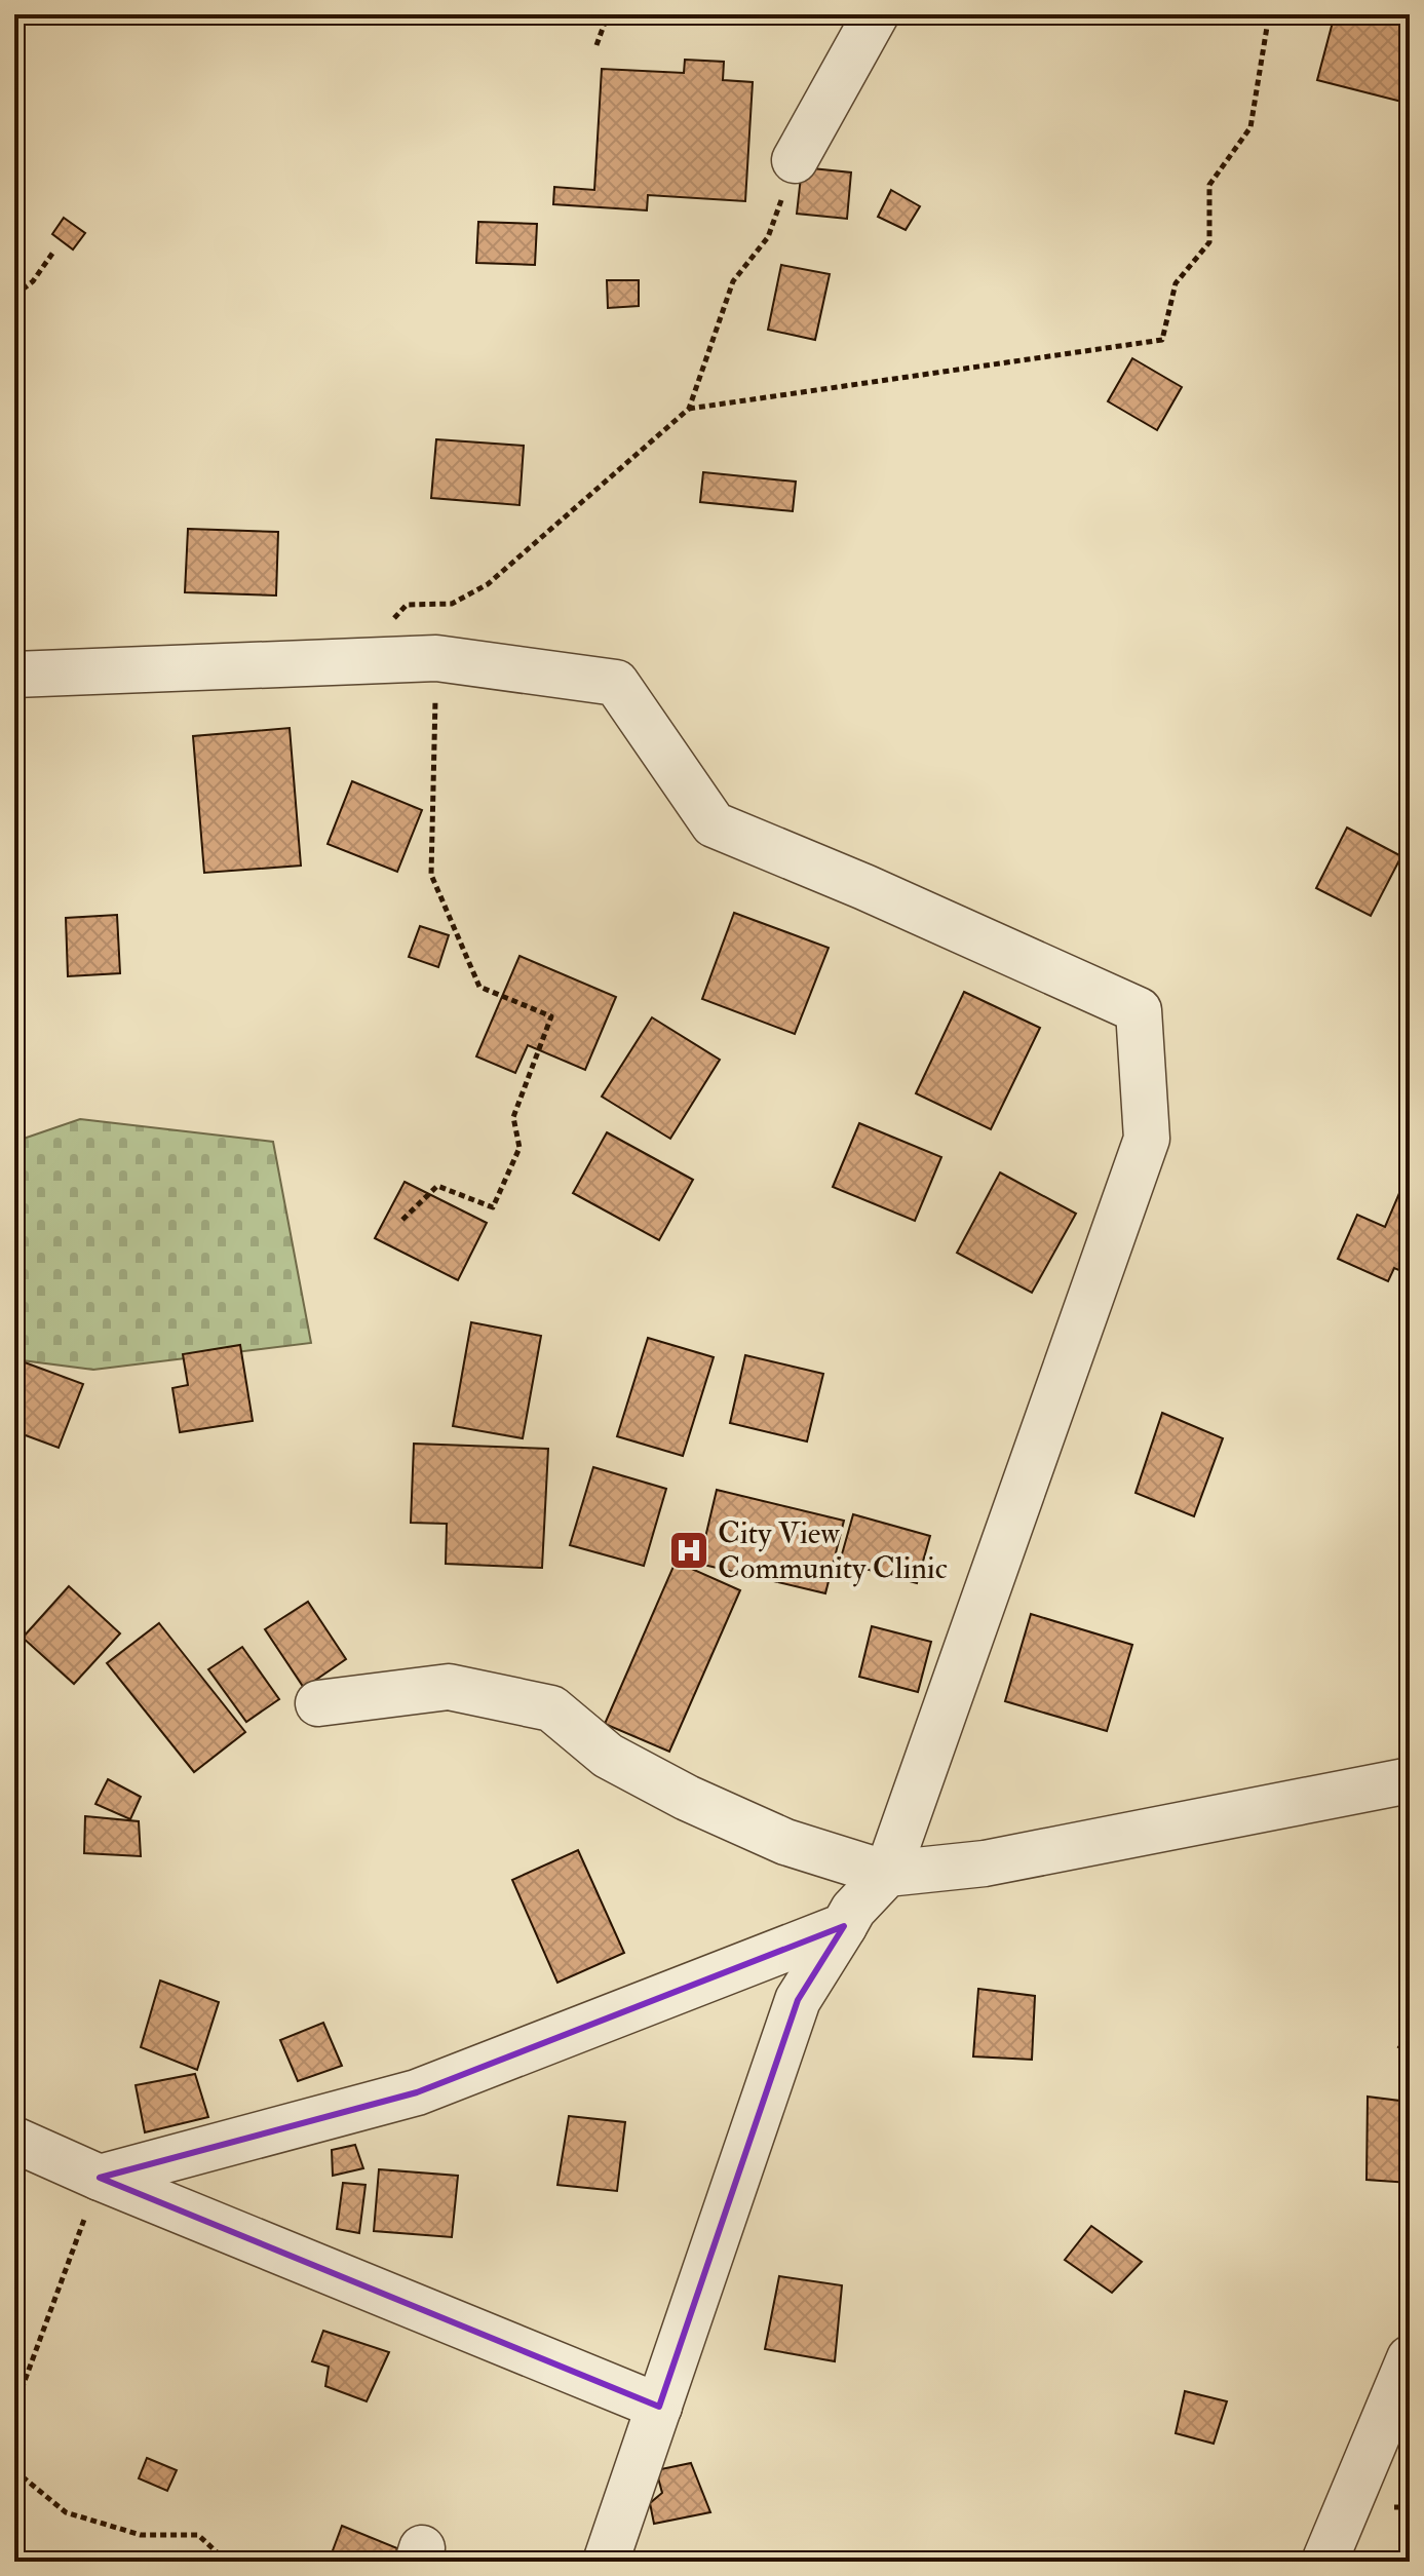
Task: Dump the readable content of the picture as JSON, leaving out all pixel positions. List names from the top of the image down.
{
  "places": {
    "hospital": ["City View Community Clinic"]
  }
}
